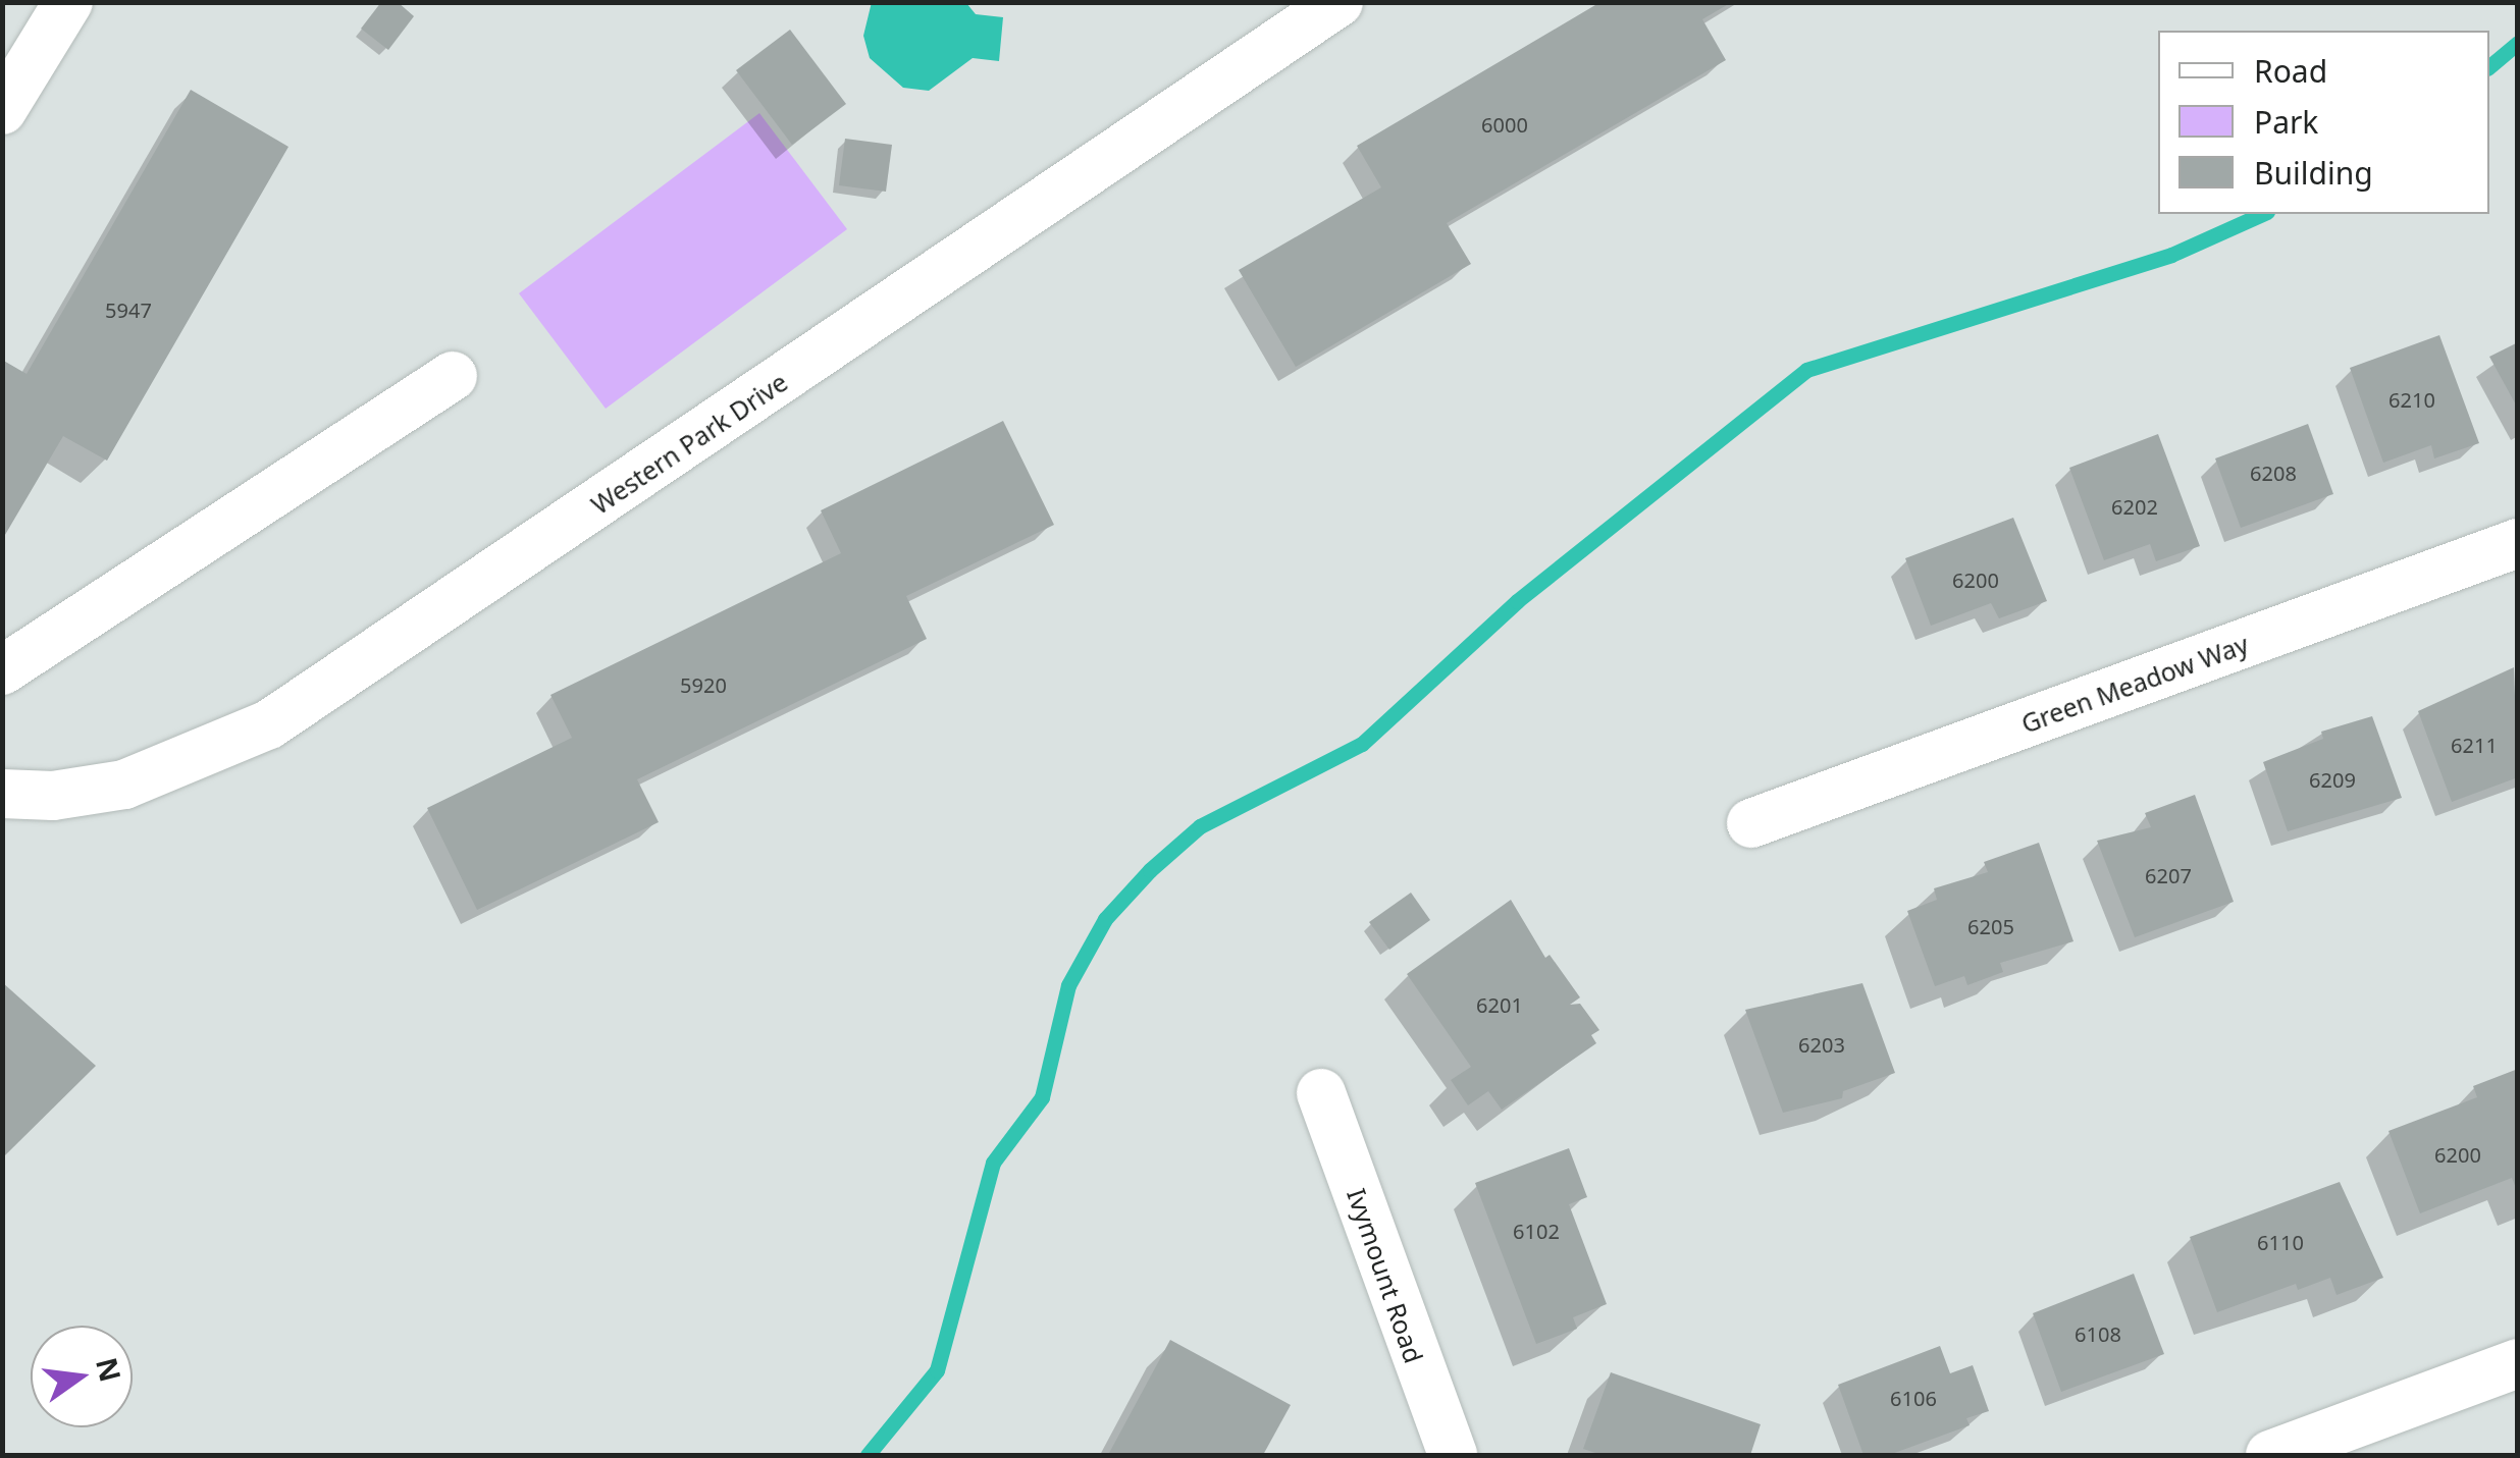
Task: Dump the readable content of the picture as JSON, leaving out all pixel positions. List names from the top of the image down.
{
  "streets": {
    "street": ["Western Park Drive", "Green Meadow Way", "Ivymount Road"]
  },
  "house_numbers": [
    "6000",
    "5947",
    "6210",
    "6208",
    "6202",
    "6200",
    "5920",
    "6211",
    "6209",
    "6207",
    "6205",
    "6201",
    "6203",
    "6200",
    "6102",
    "6110",
    "6108",
    "6106"
  ],
  "legend": ["Road", "Park", "Building"],
  "north": "right"
}
